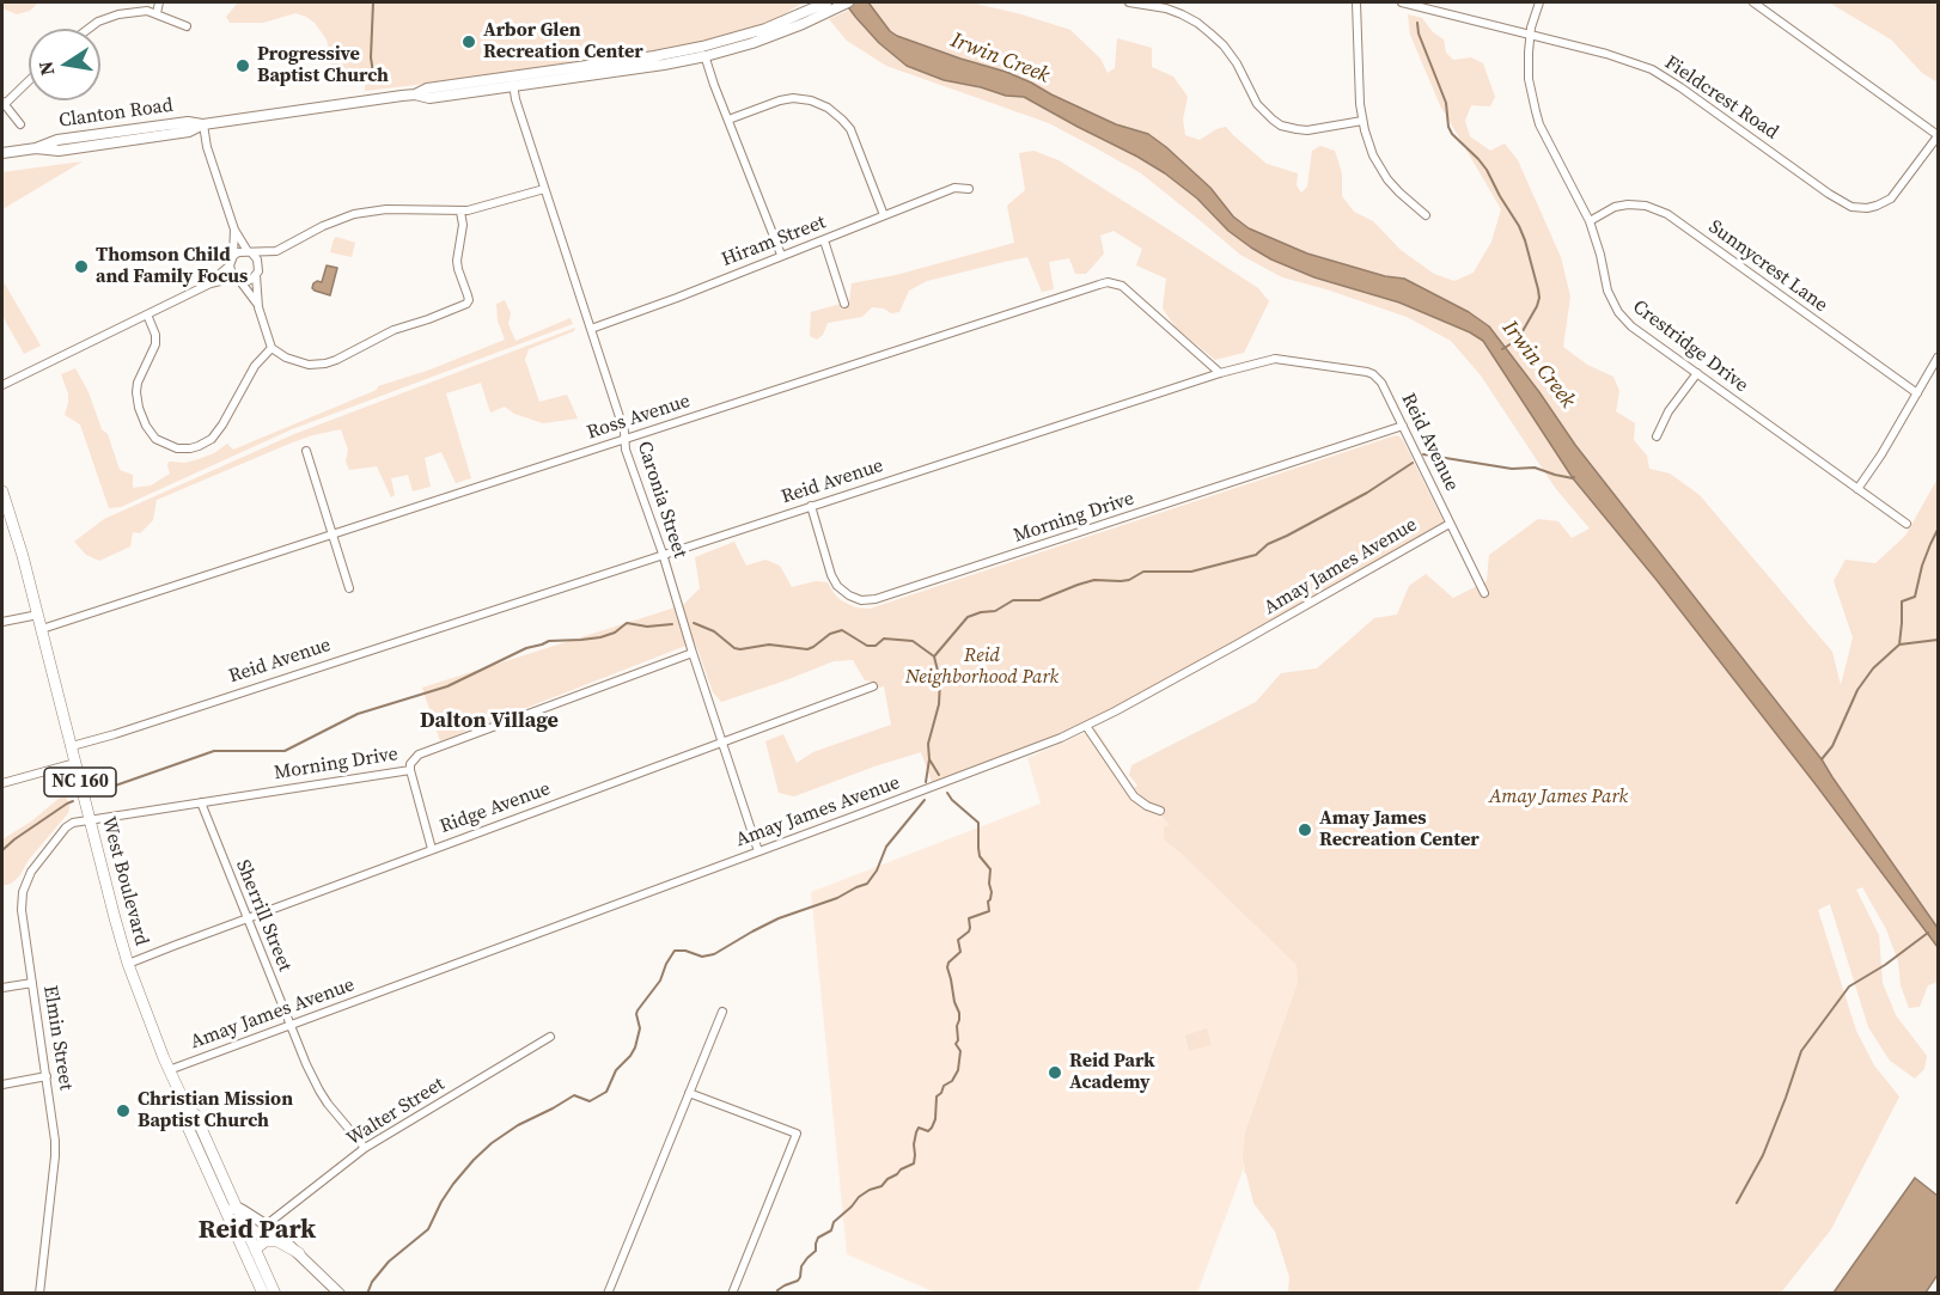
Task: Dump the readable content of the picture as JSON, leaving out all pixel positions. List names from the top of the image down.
{
  "streets": {
    "main road": ["Clanton Road", "NC 160", "West Boulevard"],
    "street": [
      "Fieldcrest Road",
      "Hiram Street",
      "Sunnycrest Lane",
      "Crestridge Drive",
      "Ross Avenue",
      "Reid Avenue",
      "Caronia Street",
      "Morning Drive",
      "Amay James Avenue",
      "Ridge Avenue",
      "Sherrill Street",
      "Elmin Street",
      "Walter Street"
    ]
  },
  "crossings": [
    ["Fieldcrest Road", "Crestridge Drive"],
    ["Clanton Road", "Caronia Street"],
    ["Hiram Street", "Caronia Street"],
    ["Sunnycrest Lane", "Crestridge Drive"],
    ["Ross Avenue", "Reid Avenue"],
    ["Ross Avenue", "Caronia Street"],
    ["Ross Avenue", "West Boulevard"],
    ["Reid Avenue", "Caronia Street"],
    ["Reid Avenue", "Morning Drive"],
    ["Reid Avenue", "Amay James Avenue"],
    ["Reid Avenue", "West Boulevard"],
    ["Caronia Street", "Morning Drive"],
    ["Caronia Street", "Amay James Avenue"],
    ["Caronia Street", "Ridge Avenue"],
    ["Morning Drive", "West Boulevard"],
    ["Morning Drive", "Sherrill Street"],
    ["Morning Drive", "Elmin Street"],
    ["Amay James Avenue", "West Boulevard"],
    ["Amay James Avenue", "Sherrill Street"],
    ["Ridge Avenue", "West Boulevard"],
    ["Ridge Avenue", "Sherrill Street"],
    ["West Boulevard", "Elmin Street"],
    ["Sherrill Street", "Walter Street"]
  ],
  "districts": ["Dalton Village", "Reid Park"],
  "water": ["Irwin Creek"],
  "parks": ["Reid Neighborhood Park", "Amay James Park"],
  "places": [
    "Arbor Glen Recreation Center",
    "Progressive Baptist Church",
    "Thomson Child and Family Focus",
    "Amay James Recreation Center",
    "Reid Park Academy",
    "Christian Mission Baptist Church"
  ],
  "north": "left"
}
